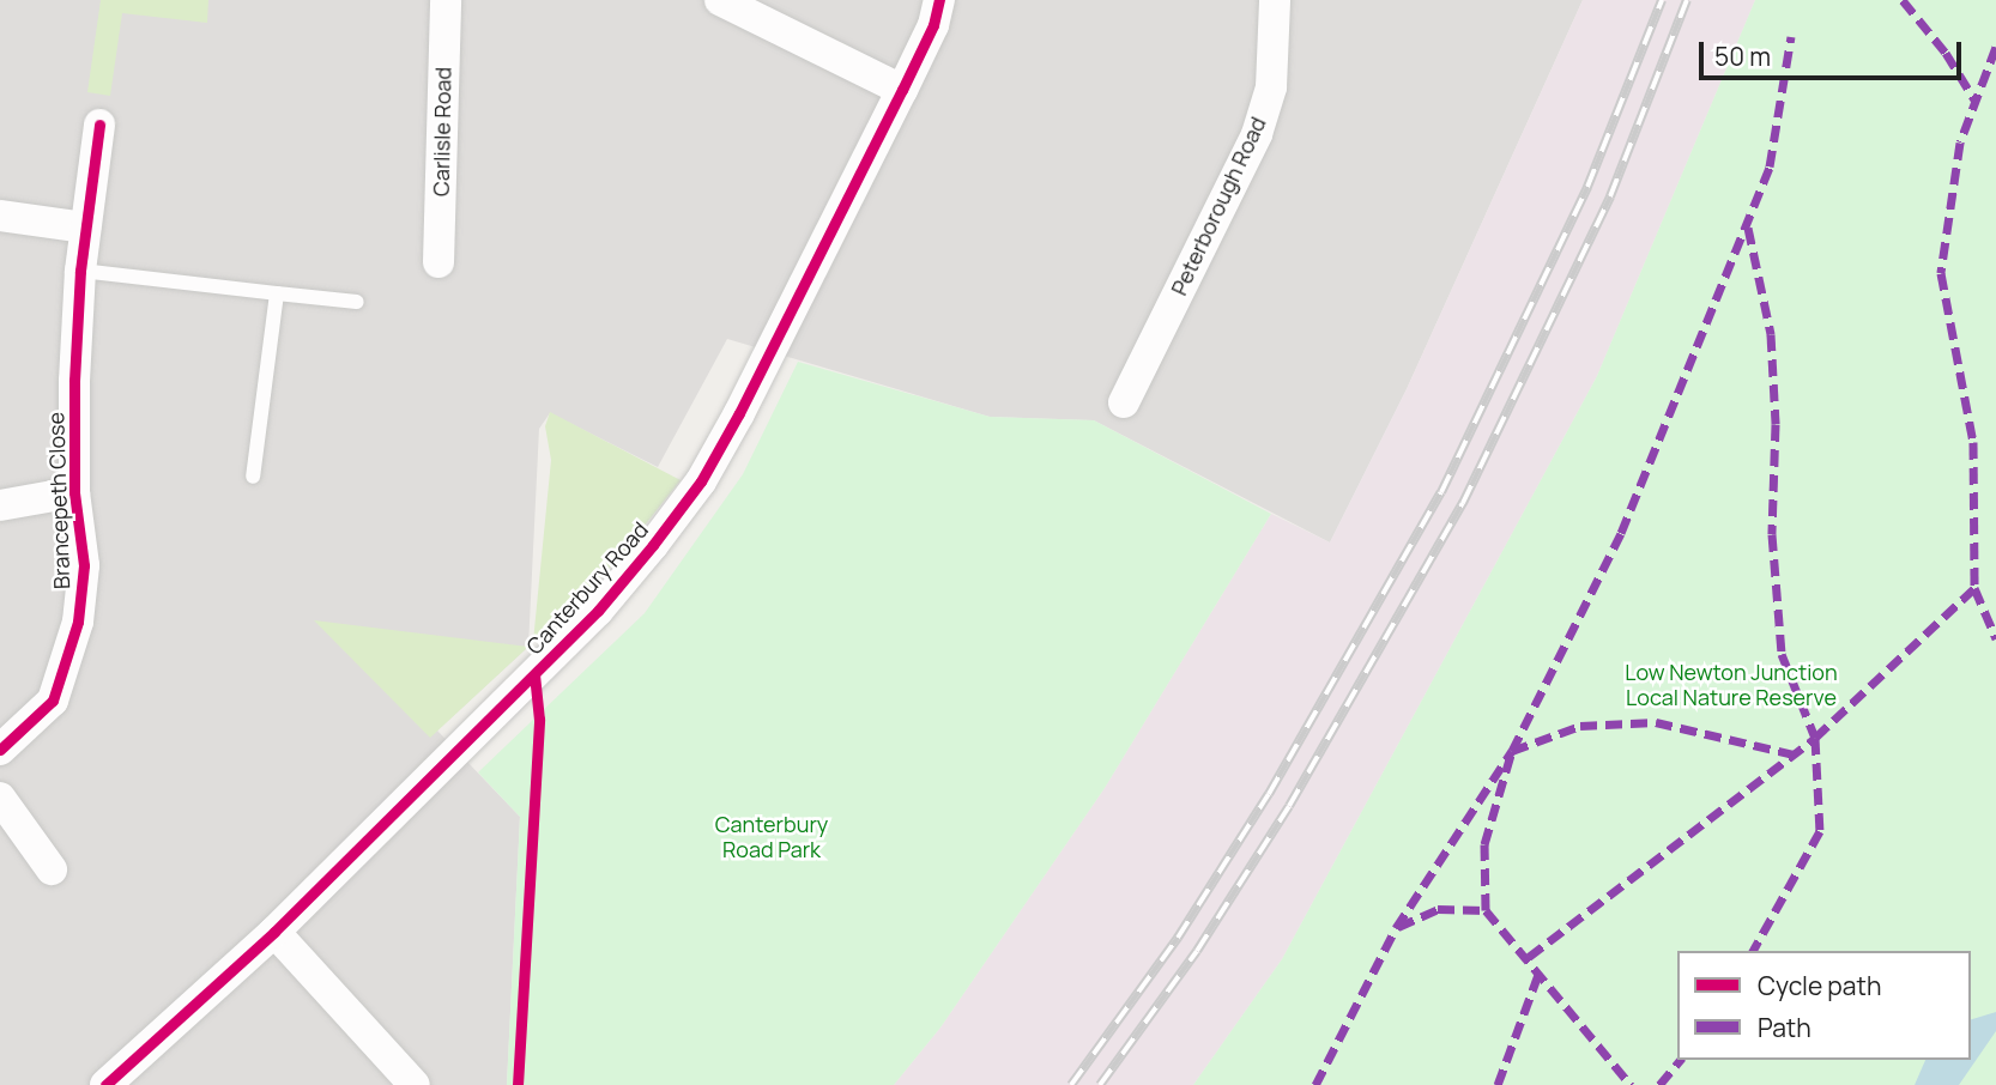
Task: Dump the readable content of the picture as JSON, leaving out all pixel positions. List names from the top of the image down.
{
  "streets": {
    "street": [
      "Carlisle Road",
      "Peterborough Road",
      "Brancepeth Close",
      "Canterbury Road"
    ]
  },
  "parks": ["Low Newton Junction Local Nature Reserve", "Canterbury Road Park"],
  "legend": ["Cycle path", "Path"],
  "scale_bar": "50 m"
}
